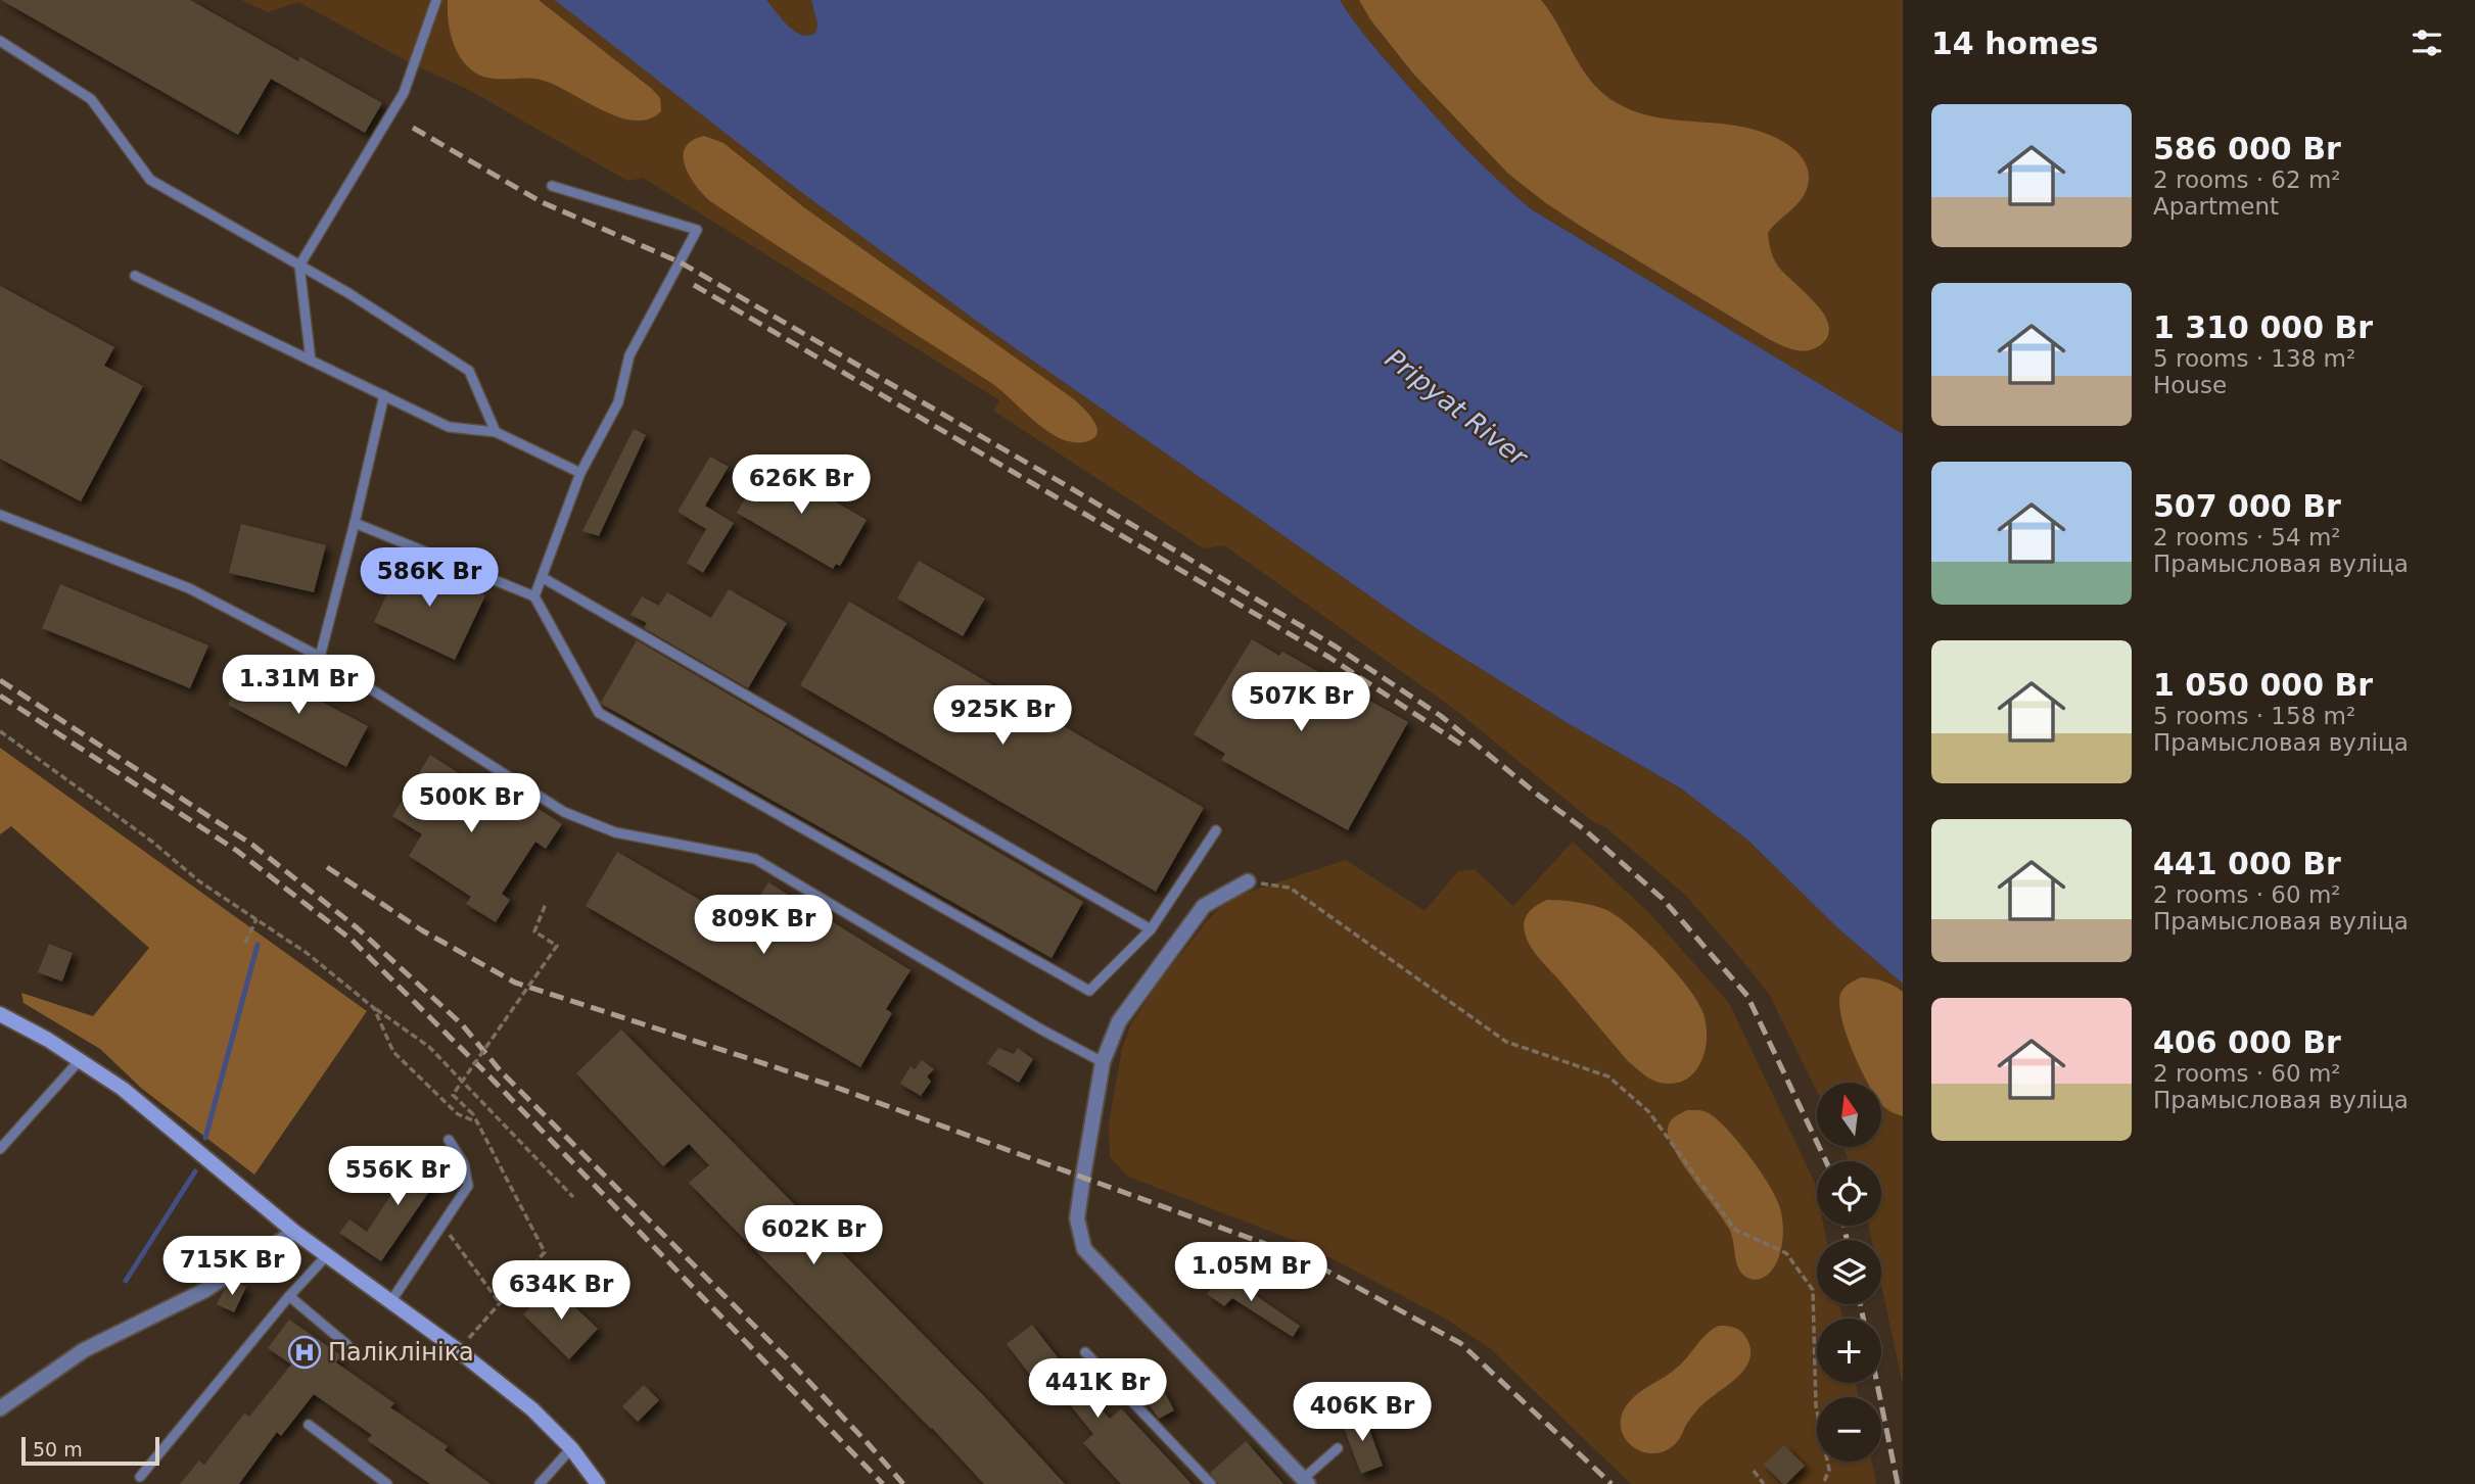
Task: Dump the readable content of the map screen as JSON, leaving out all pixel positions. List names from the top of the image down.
{
  "water": ["Pripyat River"],
  "places": {
    "hospital": ["Паліклініка"]
  },
  "scale_bar": "50 m",
  "north": "top",
  "page": {
    "heading": "14 homes",
    "list": [
      {
        "name": "586 000 Br",
        "note": "2 rooms · 62 m² · Apartment"
      },
      {
        "name": "1 310 000 Br",
        "note": "5 rooms · 138 m² · House"
      },
      {
        "name": "507 000 Br",
        "note": "2 rooms · 54 m² · Прамысловая вуліца"
      },
      {
        "name": "1 050 000 Br",
        "note": "5 rooms · 158 m² · Прамысловая вуліца"
      },
      {
        "name": "441 000 Br",
        "note": "2 rooms · 60 m² · Прамысловая вуліца"
      },
      {
        "name": "406 000 Br",
        "note": "2 rooms · 60 m² · Прамысловая вуліца"
      }
    ],
    "price": [
      "626K Br",
      "586K Br",
      "1.31M Br",
      "507K Br",
      "925K Br",
      "500K Br",
      "809K Br",
      "556K Br",
      "602K Br",
      "715K Br",
      "1.05M Br",
      "634K Br",
      "441K Br",
      "406K Br"
    ],
    "map_buttons": ["+", "−"],
    "scale": "50 m"
  }
}
